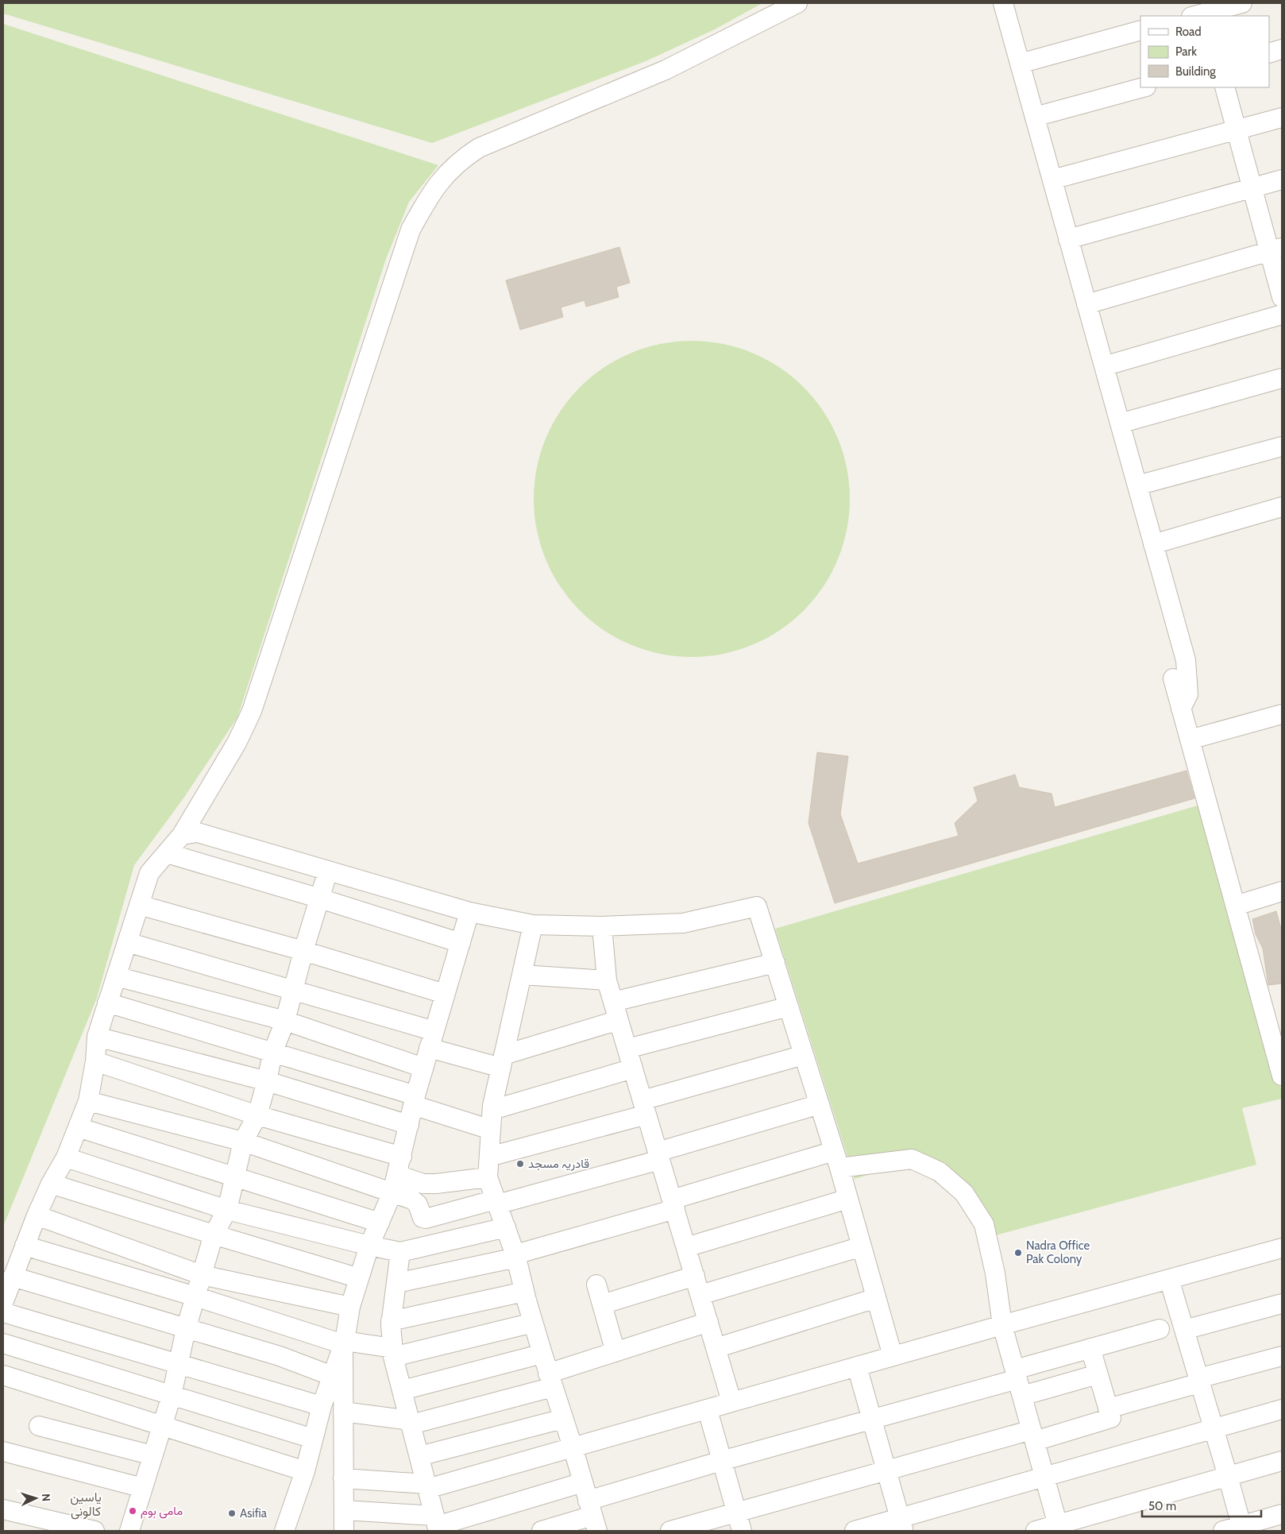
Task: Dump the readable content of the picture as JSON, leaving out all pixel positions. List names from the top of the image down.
{
  "districts": ["یاسین کالونی"],
  "places": [
    "قادریہ مسجد",
    "Nadra Office Pak Colony",
    "مامی ہوم",
    "Asifia"
  ],
  "legend": ["Road", "Park", "Building"],
  "scale_bar": "50 m",
  "north": "right"
}
